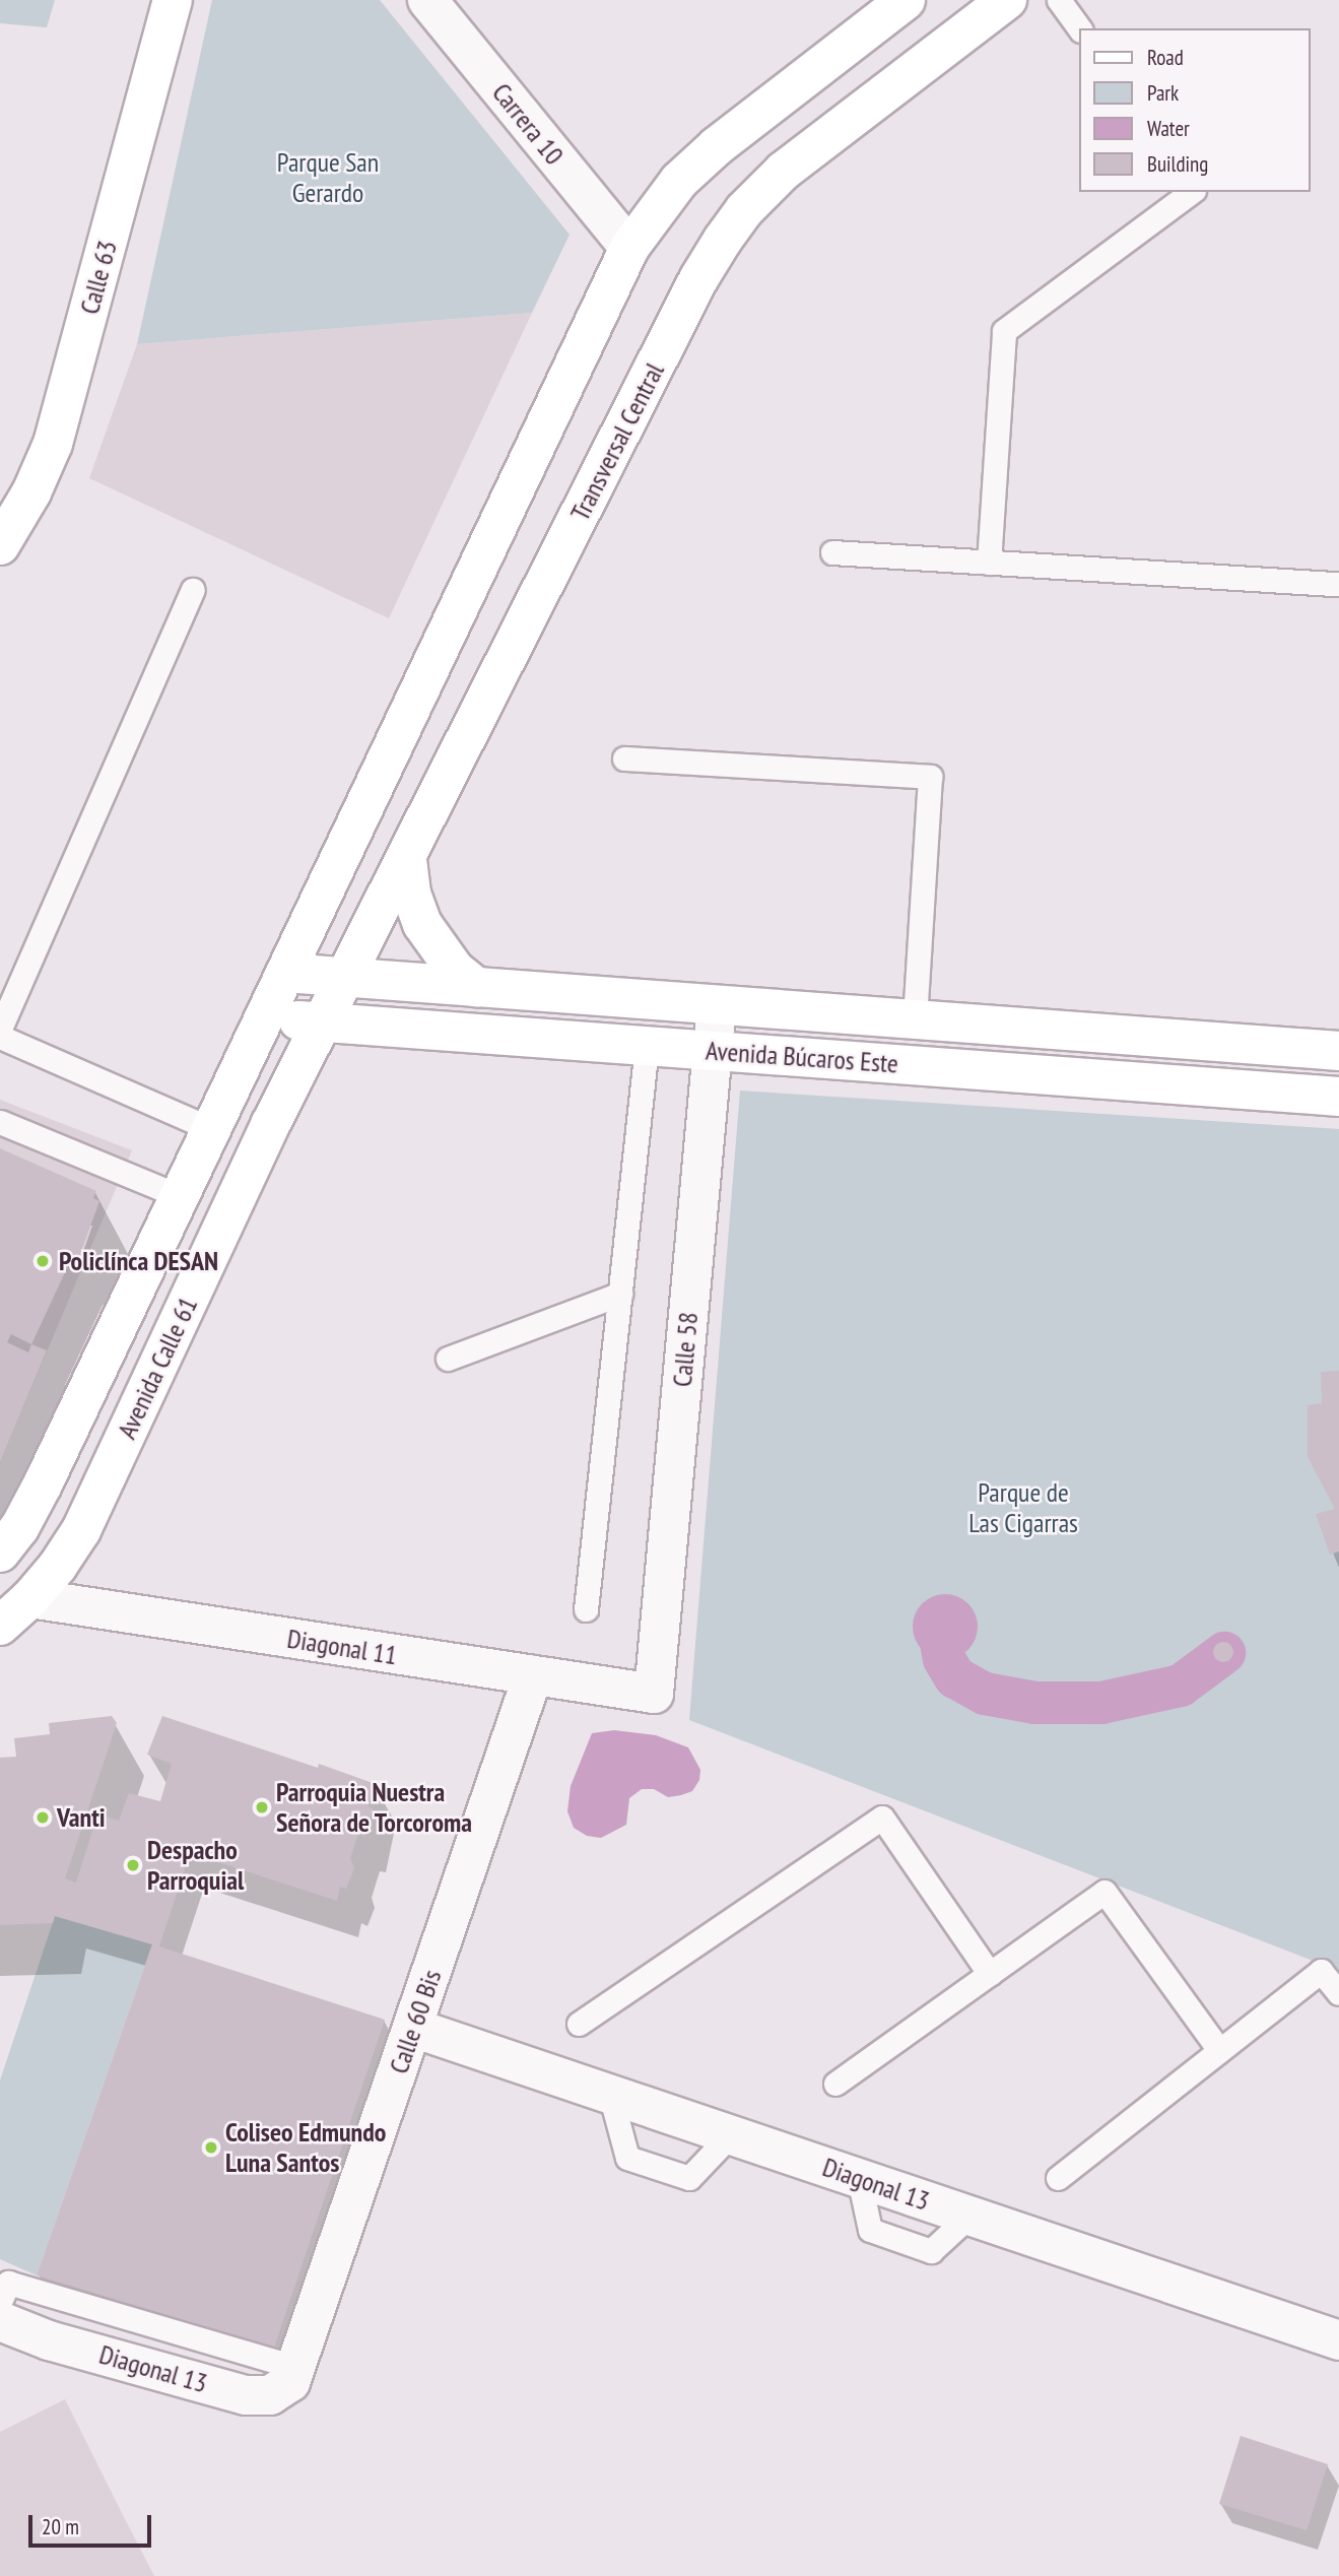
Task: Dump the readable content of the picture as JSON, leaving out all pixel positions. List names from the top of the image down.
{
  "streets": {
    "main road": [
      "Calle 63",
      "Transversal Central",
      "Avenida Búcaros Este",
      "Avenida Calle 61"
    ],
    "street": [
      "Carrera 10",
      "Calle 58",
      "Diagonal 11",
      "Calle 60 Bis",
      "Diagonal 13"
    ]
  },
  "crossings": [
    ["Transversal Central", "Avenida Búcaros Este"],
    ["Transversal Central", "Avenida Calle 61"],
    ["Avenida Búcaros Este", "Calle 58"],
    ["Avenida Búcaros Este", "Avenida Calle 61"],
    ["Calle 58", "Diagonal 11"],
    ["Avenida Calle 61", "Diagonal 11"],
    ["Diagonal 11", "Calle 60 Bis"],
    ["Calle 60 Bis", "Diagonal 13"]
  ],
  "parks": ["Parque San Gerardo", "Parque de Las Cigarras"],
  "places": [
    "Policlínca DESAN",
    "Parroquia Nuestra Señora de Torcoroma",
    "Vanti",
    "Despacho Parroquial",
    "Coliseo Edmundo Luna Santos"
  ],
  "legend": [
    "Road",
    "Park",
    "Water",
    "Building"
  ],
  "scale_bar": "20 m"
}
